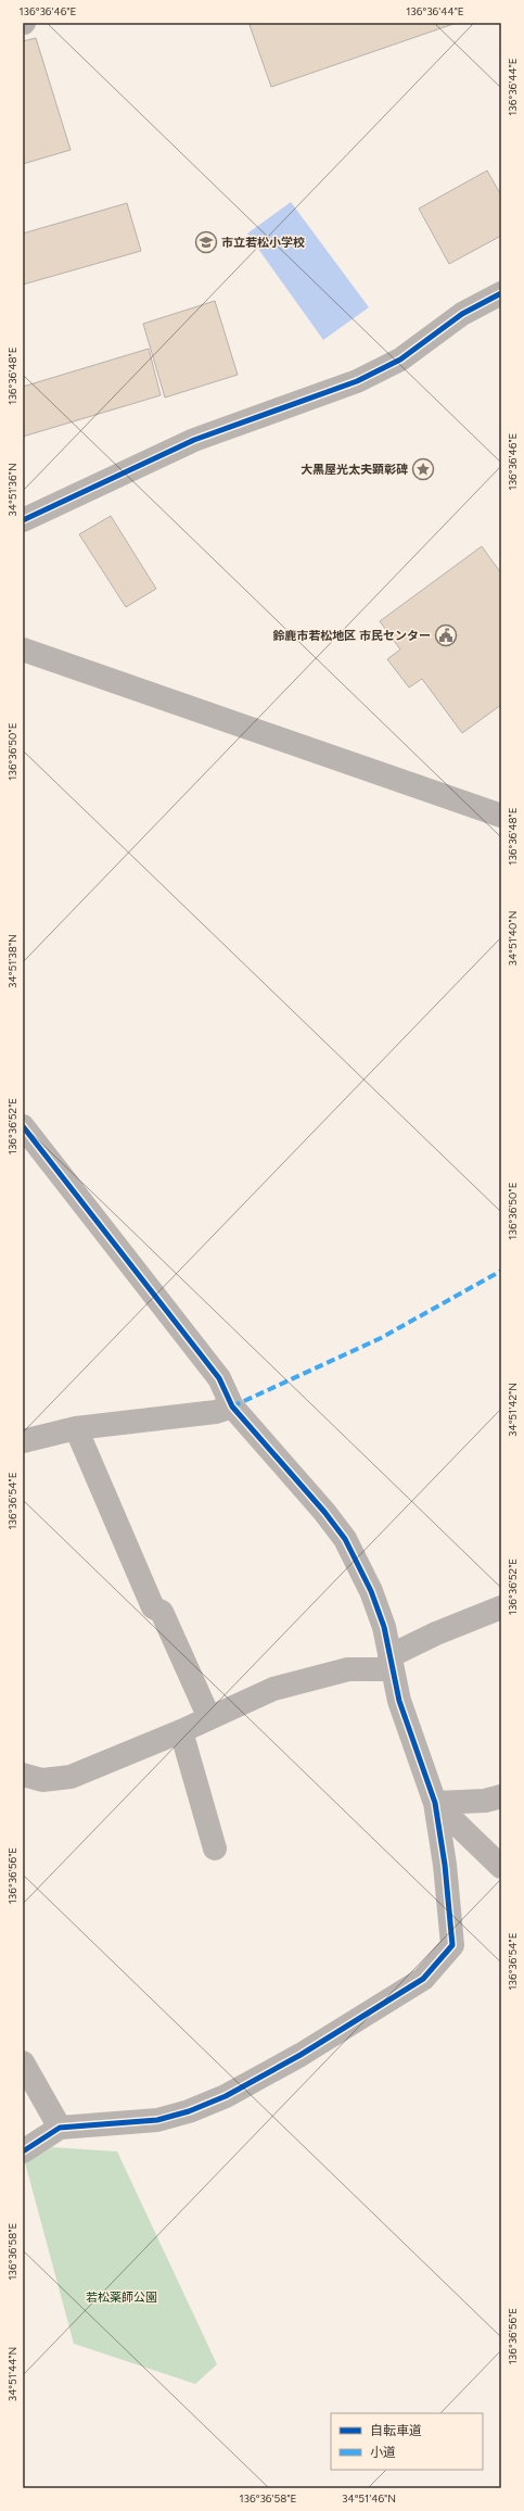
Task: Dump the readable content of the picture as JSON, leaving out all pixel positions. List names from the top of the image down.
{
  "parks": ["若松薬師公園"],
  "places": {
    "school or university": ["市立若松小学校"],
    "place": ["大黒屋光太夫顕彰碑"],
    "public building": ["鈴鹿市若松地区 市民センター"]
  },
  "legend": ["自転車道", "小道"],
  "coordinates": [
    "136°36'46\"E",
    "136°36'44\"E",
    "136°36'48\"E",
    "34°51'36\"N",
    "136°36'50\"E",
    "34°51'40\"N",
    "34°51'38\"N",
    "136°36'52\"E",
    "34°51'42\"N",
    "136°36'54\"E",
    "136°36'56\"E",
    "136°36'58\"E",
    "34°51'44\"N",
    "34°51'46\"N"
  ]
}
